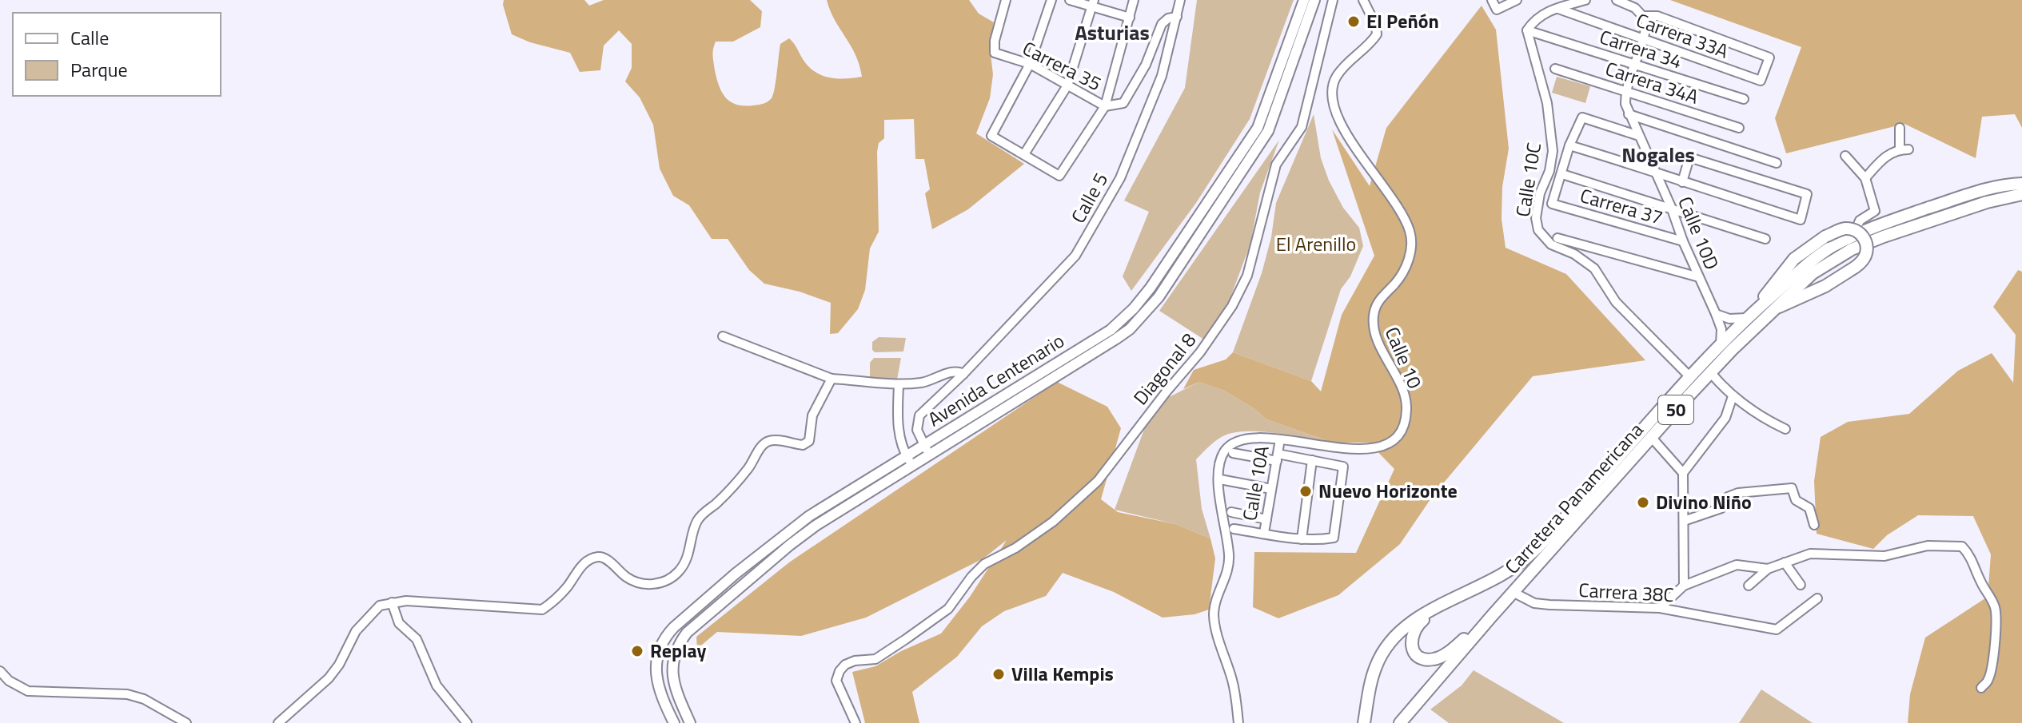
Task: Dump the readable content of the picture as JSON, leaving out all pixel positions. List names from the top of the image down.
{
  "streets": {
    "highway": ["50", "Carretera Panamericana"],
    "main road": ["Avenida Centenario"],
    "street": [
      "Carrera 33A",
      "Carrera 34",
      "Carrera 35",
      "Carrera 34A",
      "Calle 10C",
      "Calle 5",
      "Carrera 37",
      "Calle 10D",
      "Calle 10",
      "Diagonal 8",
      "Calle 10A",
      "Carrera 38C"
    ]
  },
  "crossings": [
    ["Carrera 33A", "Calle 10D"],
    ["Carrera 34", "Calle 10C"],
    ["Carrera 34", "Calle 10D"],
    ["Carrera 35", "Calle 5"],
    ["Carrera 34A", "Calle 10D"],
    ["Calle 10C", "Carretera Panamericana"],
    ["Calle 5", "Avenida Centenario"],
    ["Carrera 37", "Calle 10D"],
    ["Calle 10D", "Carretera Panamericana"],
    ["Calle 10", "Calle 10A"],
    ["Carretera Panamericana", "Carrera 38C"]
  ],
  "districts": ["Asturias", "Nogales"],
  "parks": ["El Arenillo"],
  "places": [
    "El Peñón",
    "Nuevo Horizonte",
    "Divino Niño",
    "Replay",
    "Villa Kempis"
  ],
  "legend": ["Calle", "Parque"]
}
